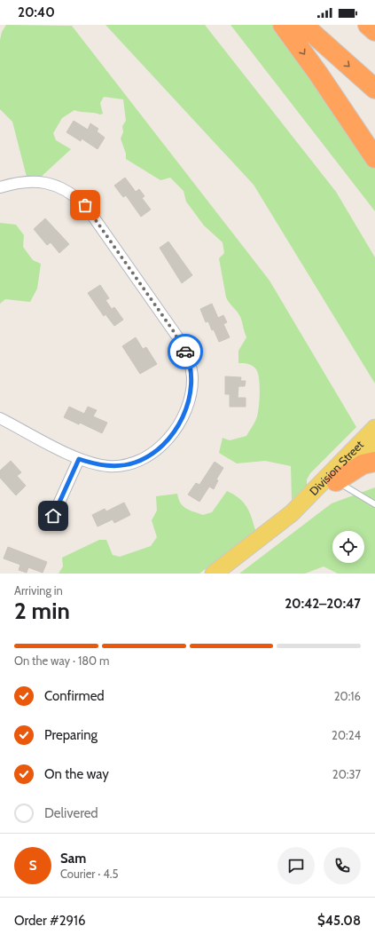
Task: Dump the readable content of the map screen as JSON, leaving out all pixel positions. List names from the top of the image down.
{
  "streets": {
    "main road": ["Division Street"]
  },
  "page": {
    "status": "20:40",
    "heading": ["2 min", "Arriving in", "20:42–20:47"],
    "panel": [
      "Sam",
      "Courier · 4.5",
      "Order #2916",
      "$45.08"
    ],
    "bar": "On the way · 180 m",
    "list": [
      ["Confirmed", "20:16"],
      ["Preparing", "20:24"],
      ["On the way", "20:37"],
      "Delivered"
    ],
    "round": "S"
  }
}
